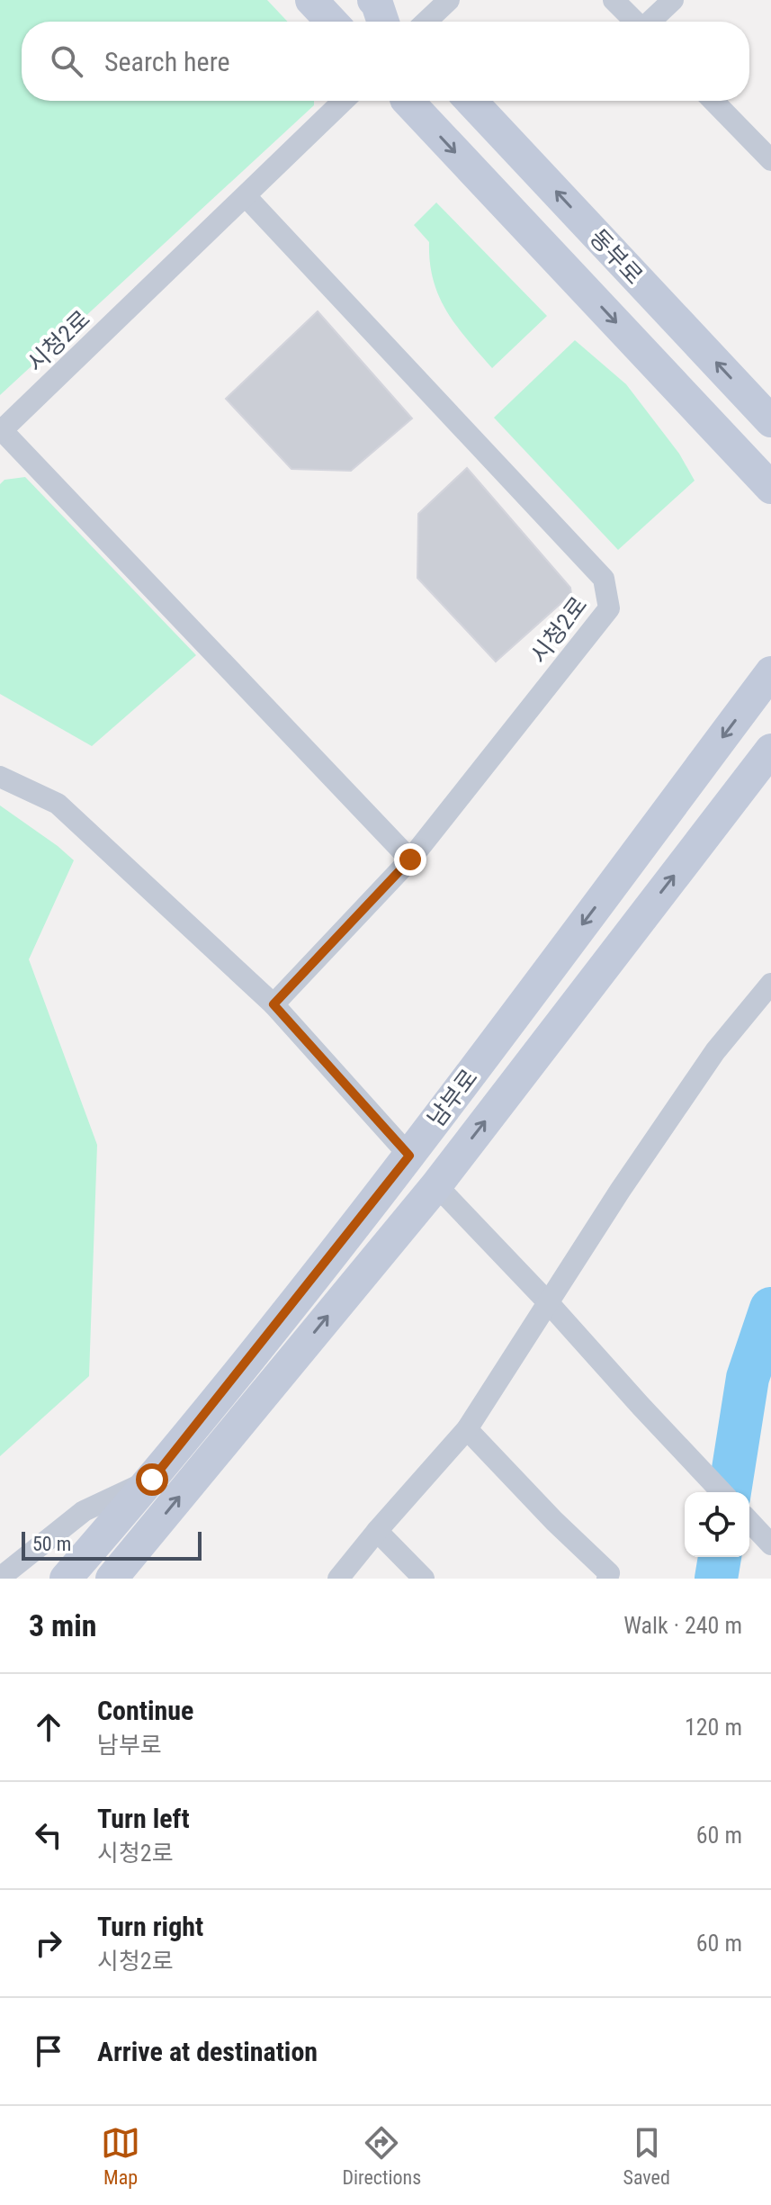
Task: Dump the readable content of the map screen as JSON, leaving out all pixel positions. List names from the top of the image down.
{
  "streets": {
    "main road": ["동부로", "남부로"],
    "street": ["시청2로"]
  },
  "scale_bar": "50 m",
  "page": {
    "search": "Search here",
    "scale": "50 m",
    "heading": ["3 min", "Walk · 240 m"],
    "list": [
      ["Continue", "남부로", "120 m"],
      ["Turn left", "시청2로", "60 m"],
      ["Turn right", "시청2로", "60 m"],
      "Arrive at destination"
    ],
    "nav": ["Map", "Directions", "Saved"]
  }
}
